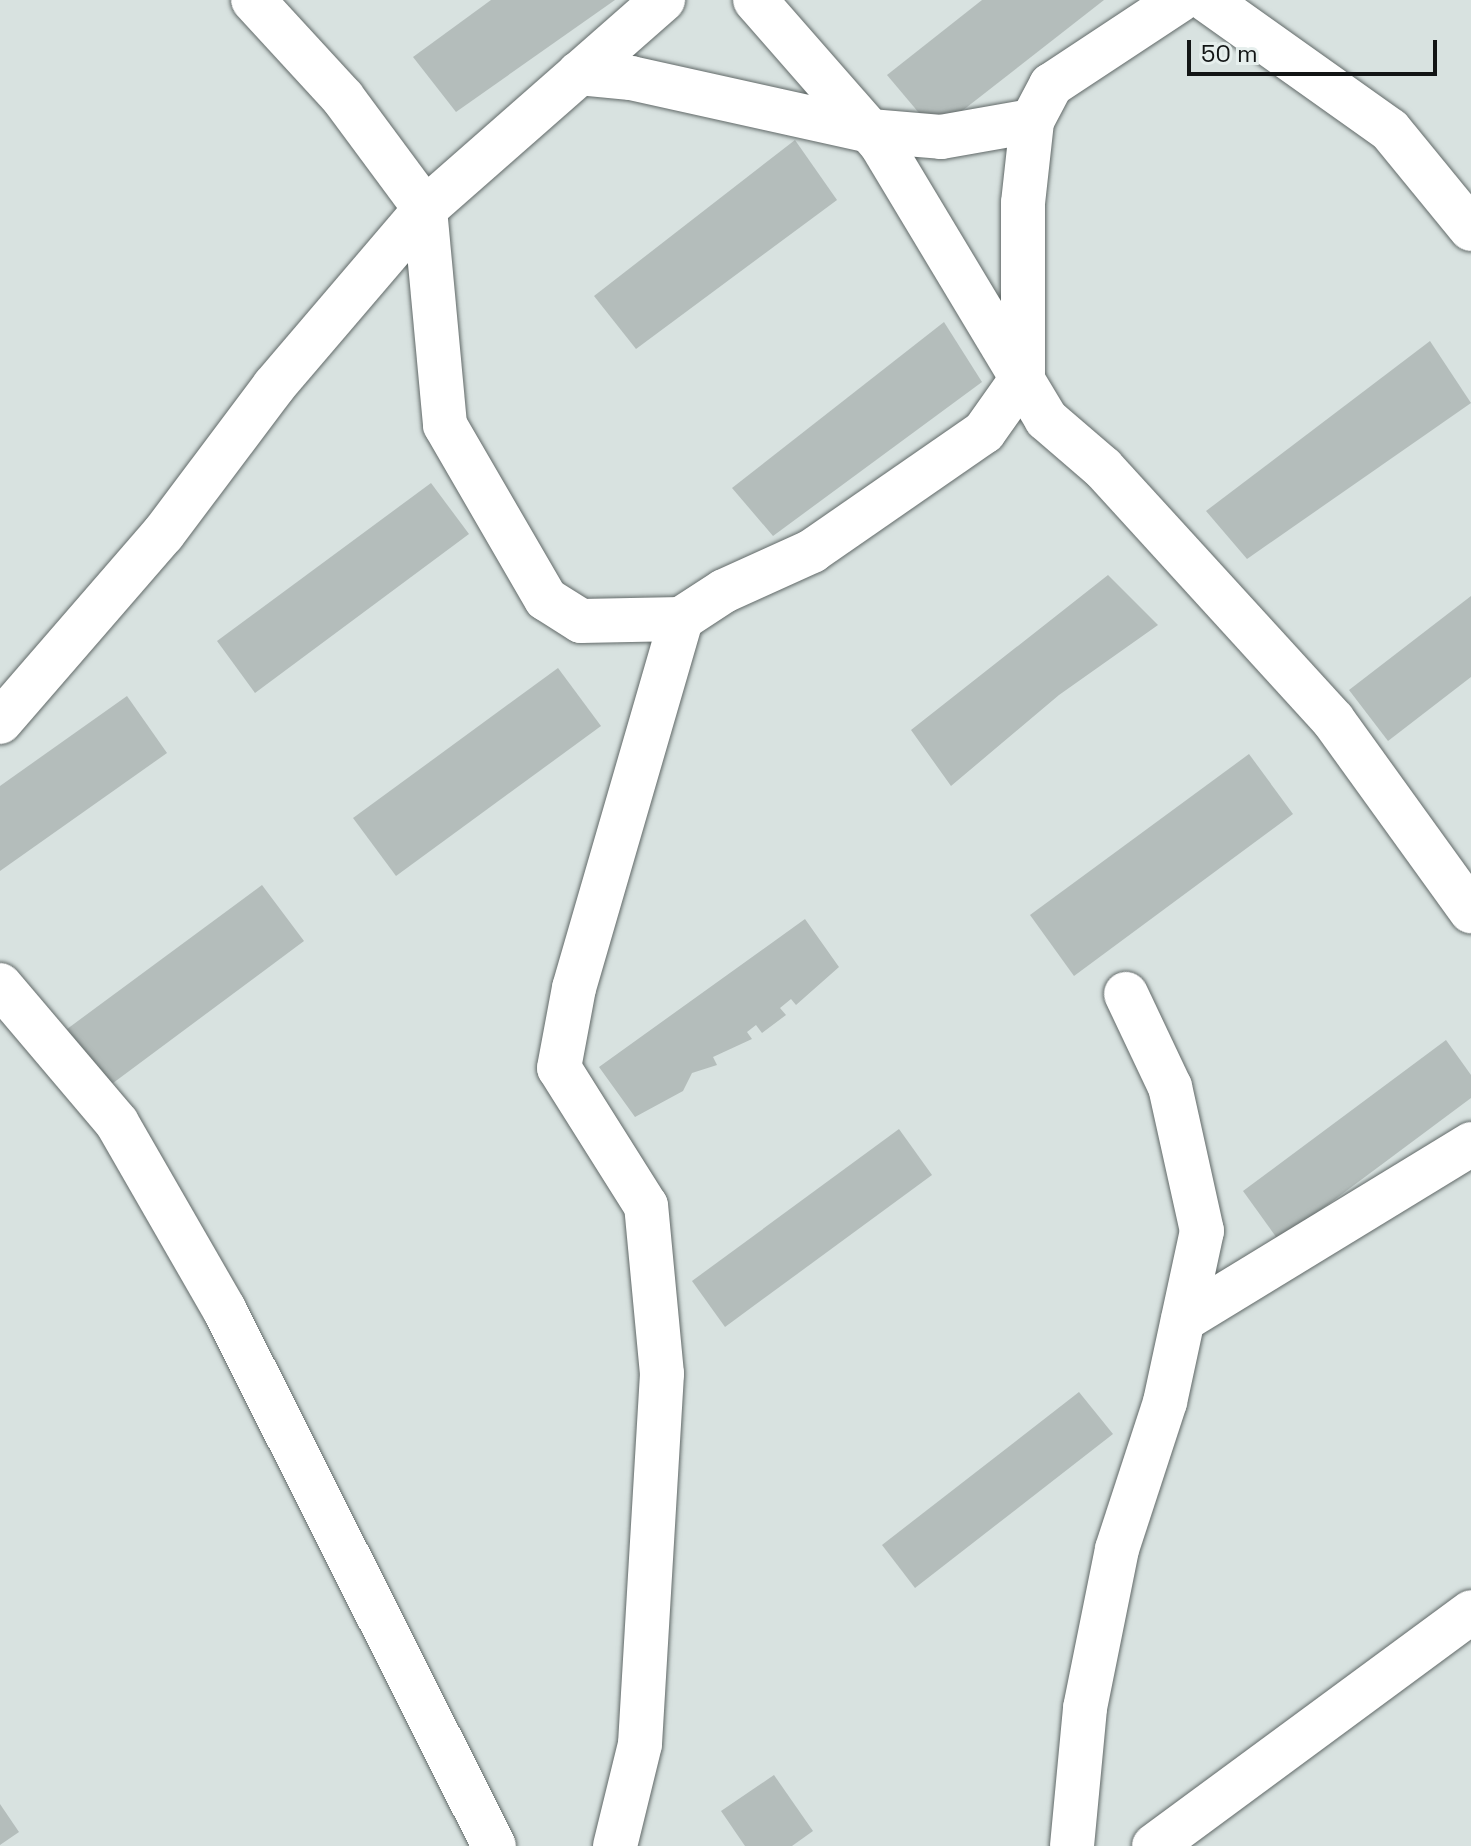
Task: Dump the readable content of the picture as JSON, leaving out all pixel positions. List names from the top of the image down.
{
  "scale_bar": "50 m"
}
